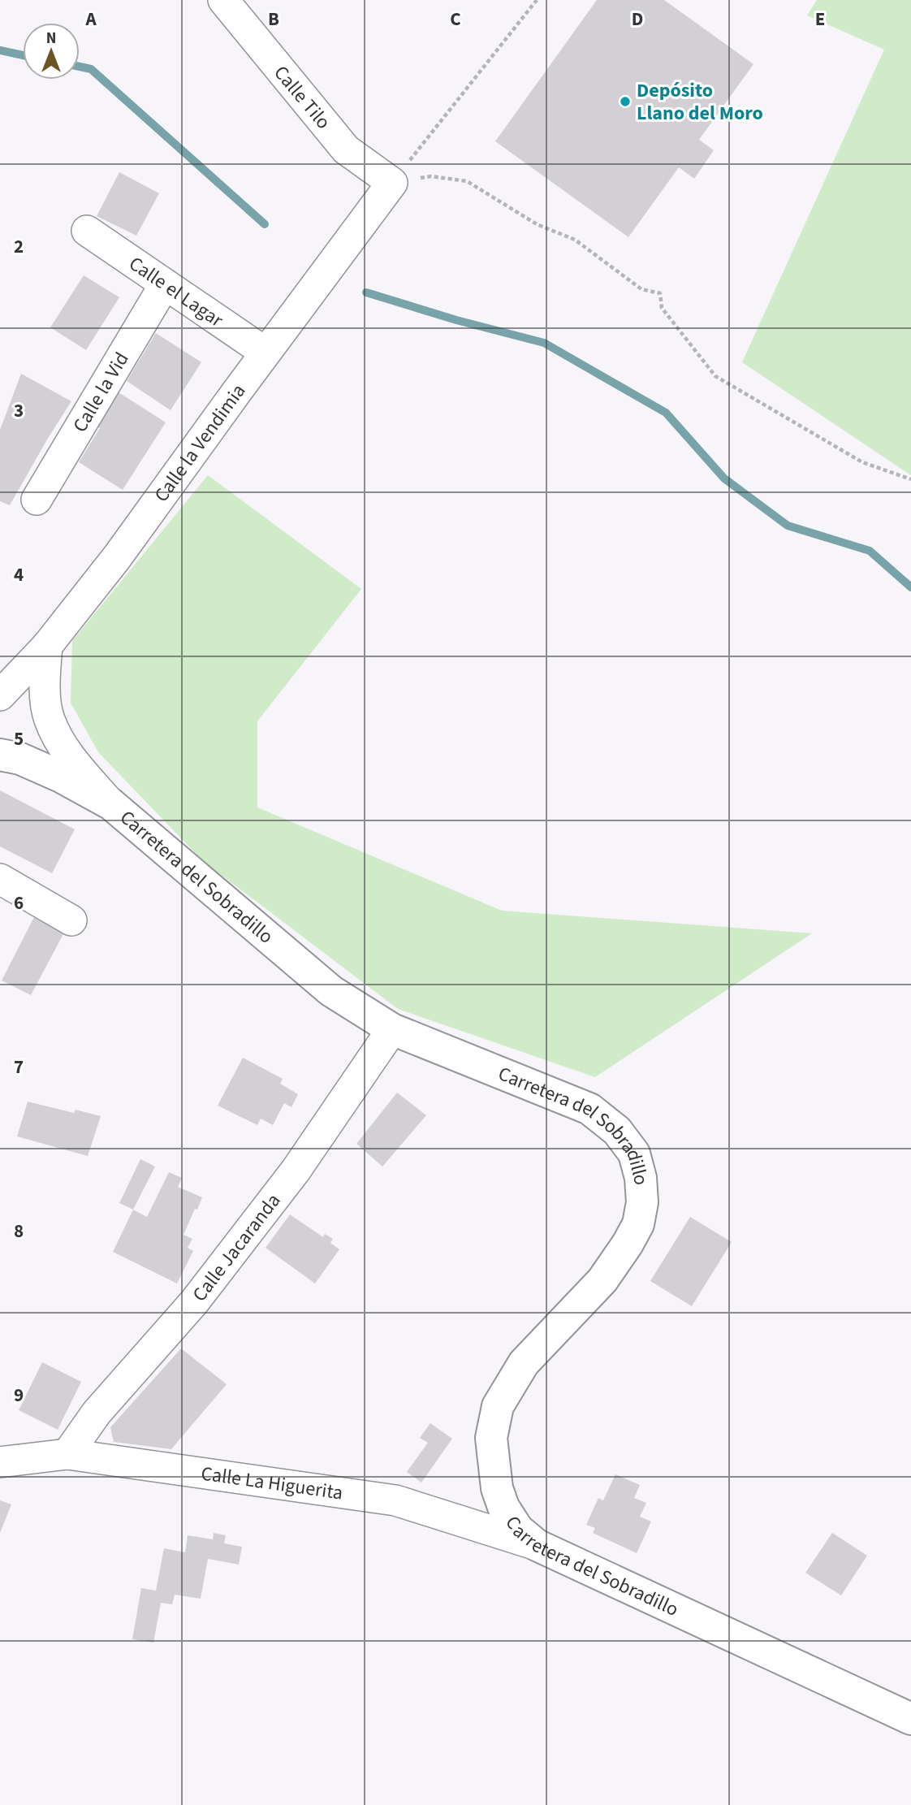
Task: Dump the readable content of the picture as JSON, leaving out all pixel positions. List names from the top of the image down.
{
  "streets": {
    "main road": ["Carretera del Sobradillo"],
    "street": [
      "Calle Tilo",
      "Calle el Lagar",
      "Calle la Vid",
      "Calle la Vendimia",
      "Calle Jacaranda",
      "Calle La Higuerita"
    ]
  },
  "crossings": [
    ["Calle Tilo", "Calle la Vendimia"],
    ["Calle el Lagar", "Calle la Vid"],
    ["Calle el Lagar", "Calle la Vendimia"],
    ["Carretera del Sobradillo", "Calle Jacaranda"],
    ["Carretera del Sobradillo", "Calle La Higuerita"],
    ["Calle Jacaranda", "Calle La Higuerita"]
  ],
  "places": ["Depósito Llano del Moro"],
  "north": "top",
  "grid": {
    "columns": [
      "A",
      "B",
      "C",
      "D",
      "E"
    ],
    "rows": [
      "2",
      "3",
      "4",
      "5",
      "6",
      "7",
      "8",
      "9"
    ]
  }
}
